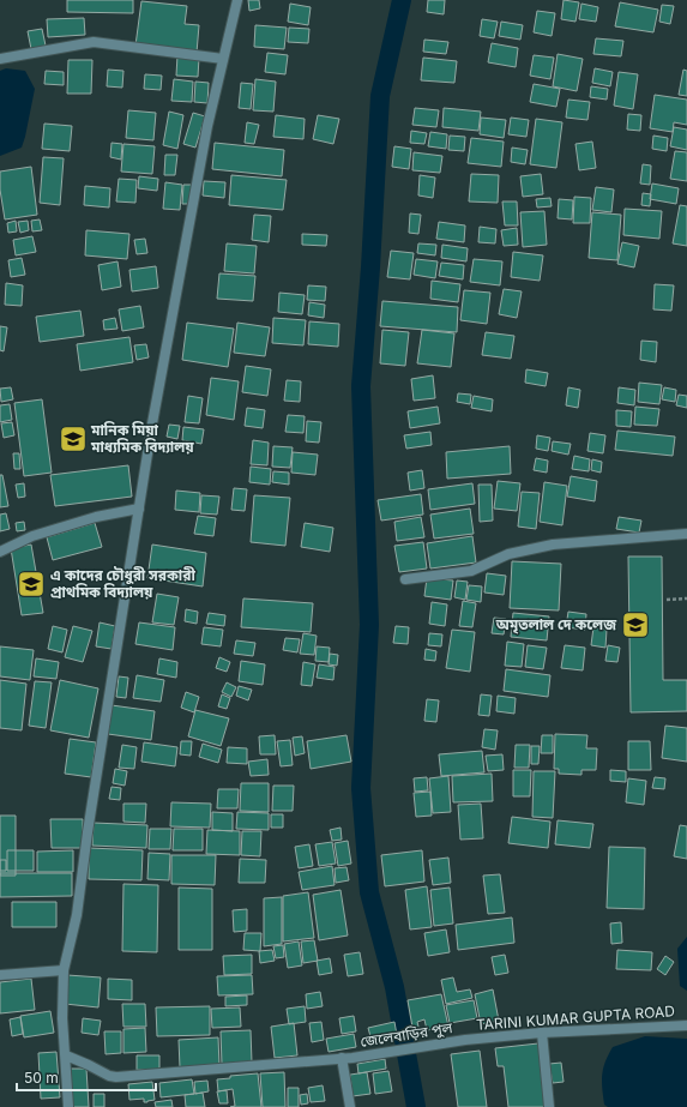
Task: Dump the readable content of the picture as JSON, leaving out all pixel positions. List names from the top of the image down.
{
  "streets": {
    "street": ["TARINI KUMAR GUPTA ROAD", "জেলেবাড়ির পুল"]
  },
  "crossings": [
    ["TARINI KUMAR GUPTA ROAD", "জেলেবাড়ির পুল"]
  ],
  "places": {
    "school or university": ["মানিক মিয়া মাধ্যমিক বিদ্যালয়", "এ কাদের চৌধুরী সরকারী প্রাথমিক বিদ্যালয়", "অমৃতলাল দে কলেজ"]
  },
  "scale_bar": "50 m"
}
